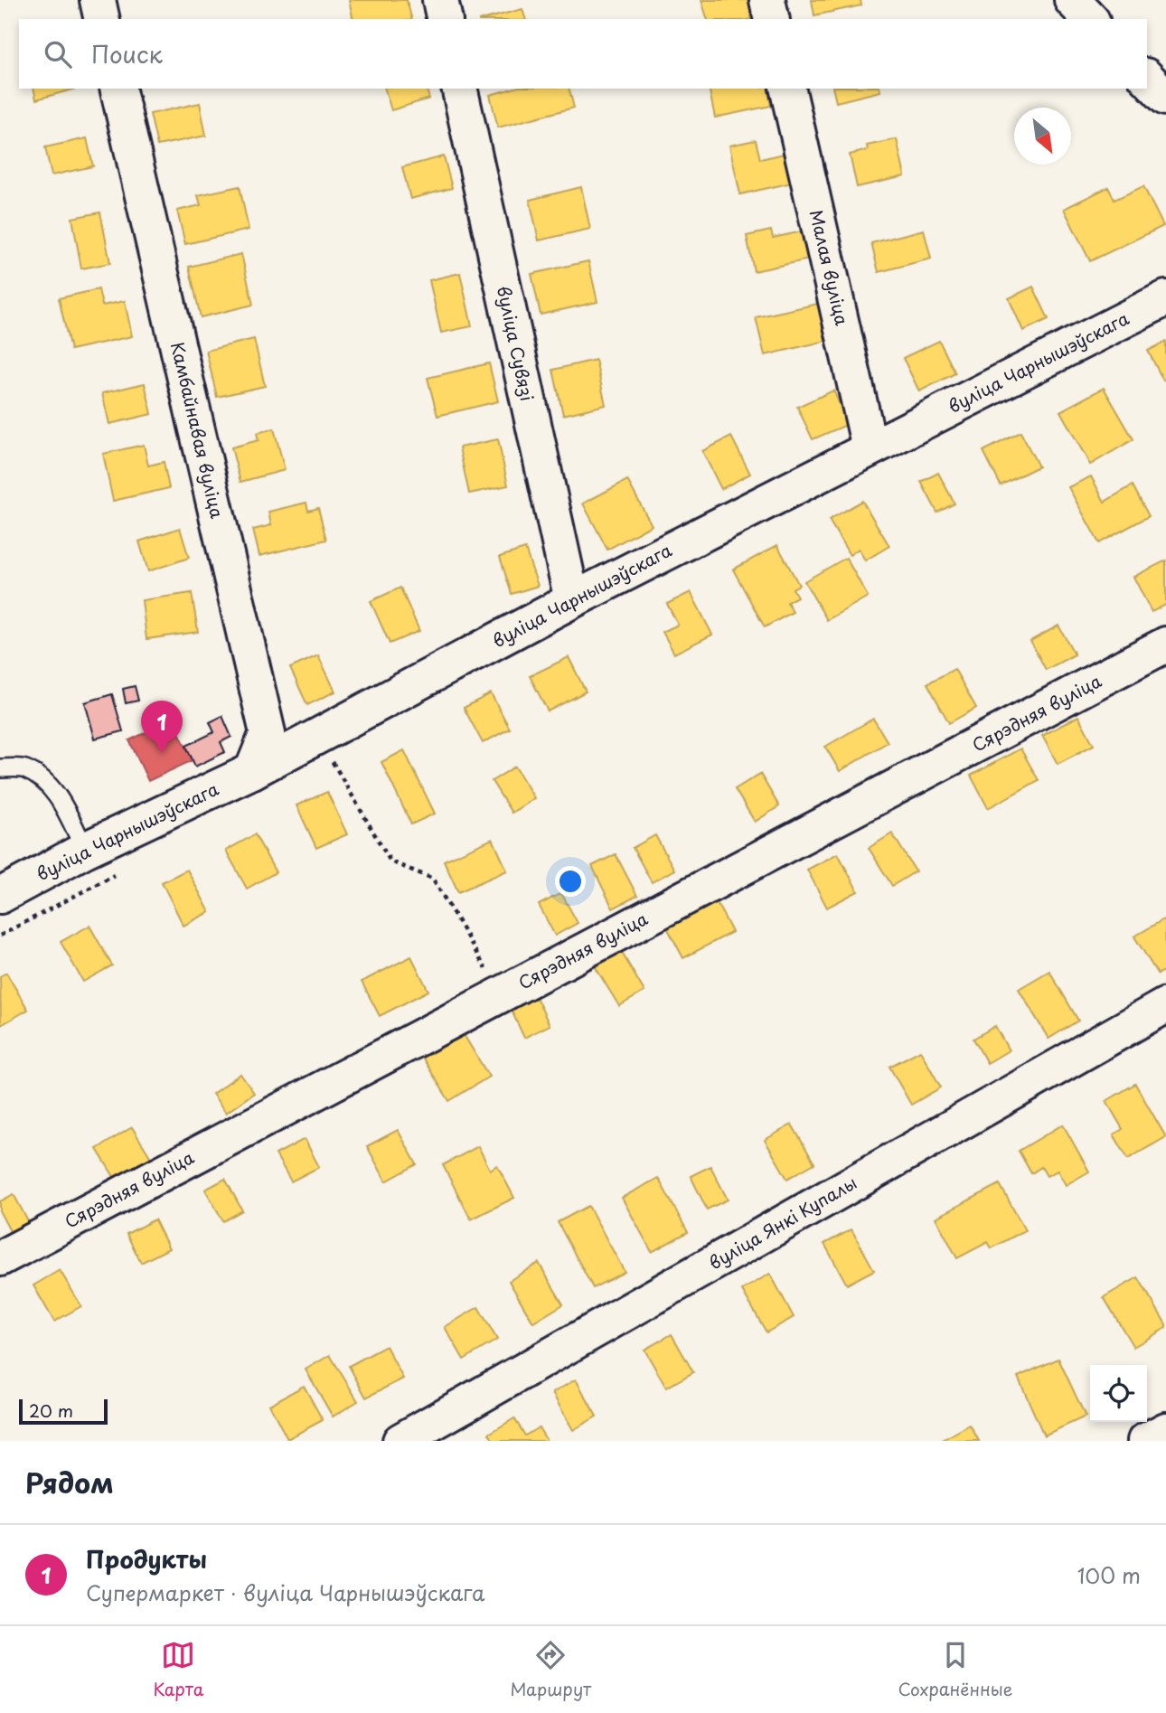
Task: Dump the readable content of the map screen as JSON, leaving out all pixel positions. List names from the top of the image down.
{
  "streets": {
    "street": [
      "Малая вуліца",
      "вуліца Сувязі",
      "вуліца Чарнышэўскага",
      "Камбайнавая вуліца",
      "Сярэдняя вуліца",
      "вуліца Янкі Купалы"
    ]
  },
  "crossings": [
    ["Малая вуліца", "вуліца Чарнышэўскага"],
    ["вуліца Сувязі", "вуліца Чарнышэўскага"],
    ["вуліца Чарнышэўскага", "Камбайнавая вуліца"]
  ],
  "scale_bar": "20 m",
  "north": "bottom right",
  "page": {
    "search": "Поиск",
    "pins": "1",
    "scale": "20 m",
    "heading": "Рядом",
    "list": [
      {
        "mark": "1",
        "name": "Продукты",
        "note": "Супермаркет · вуліца Чарнышэўскага",
        "value": "100 m"
      }
    ],
    "nav": ["Карта", "Маршрут", "Сохранённые"]
  }
}
